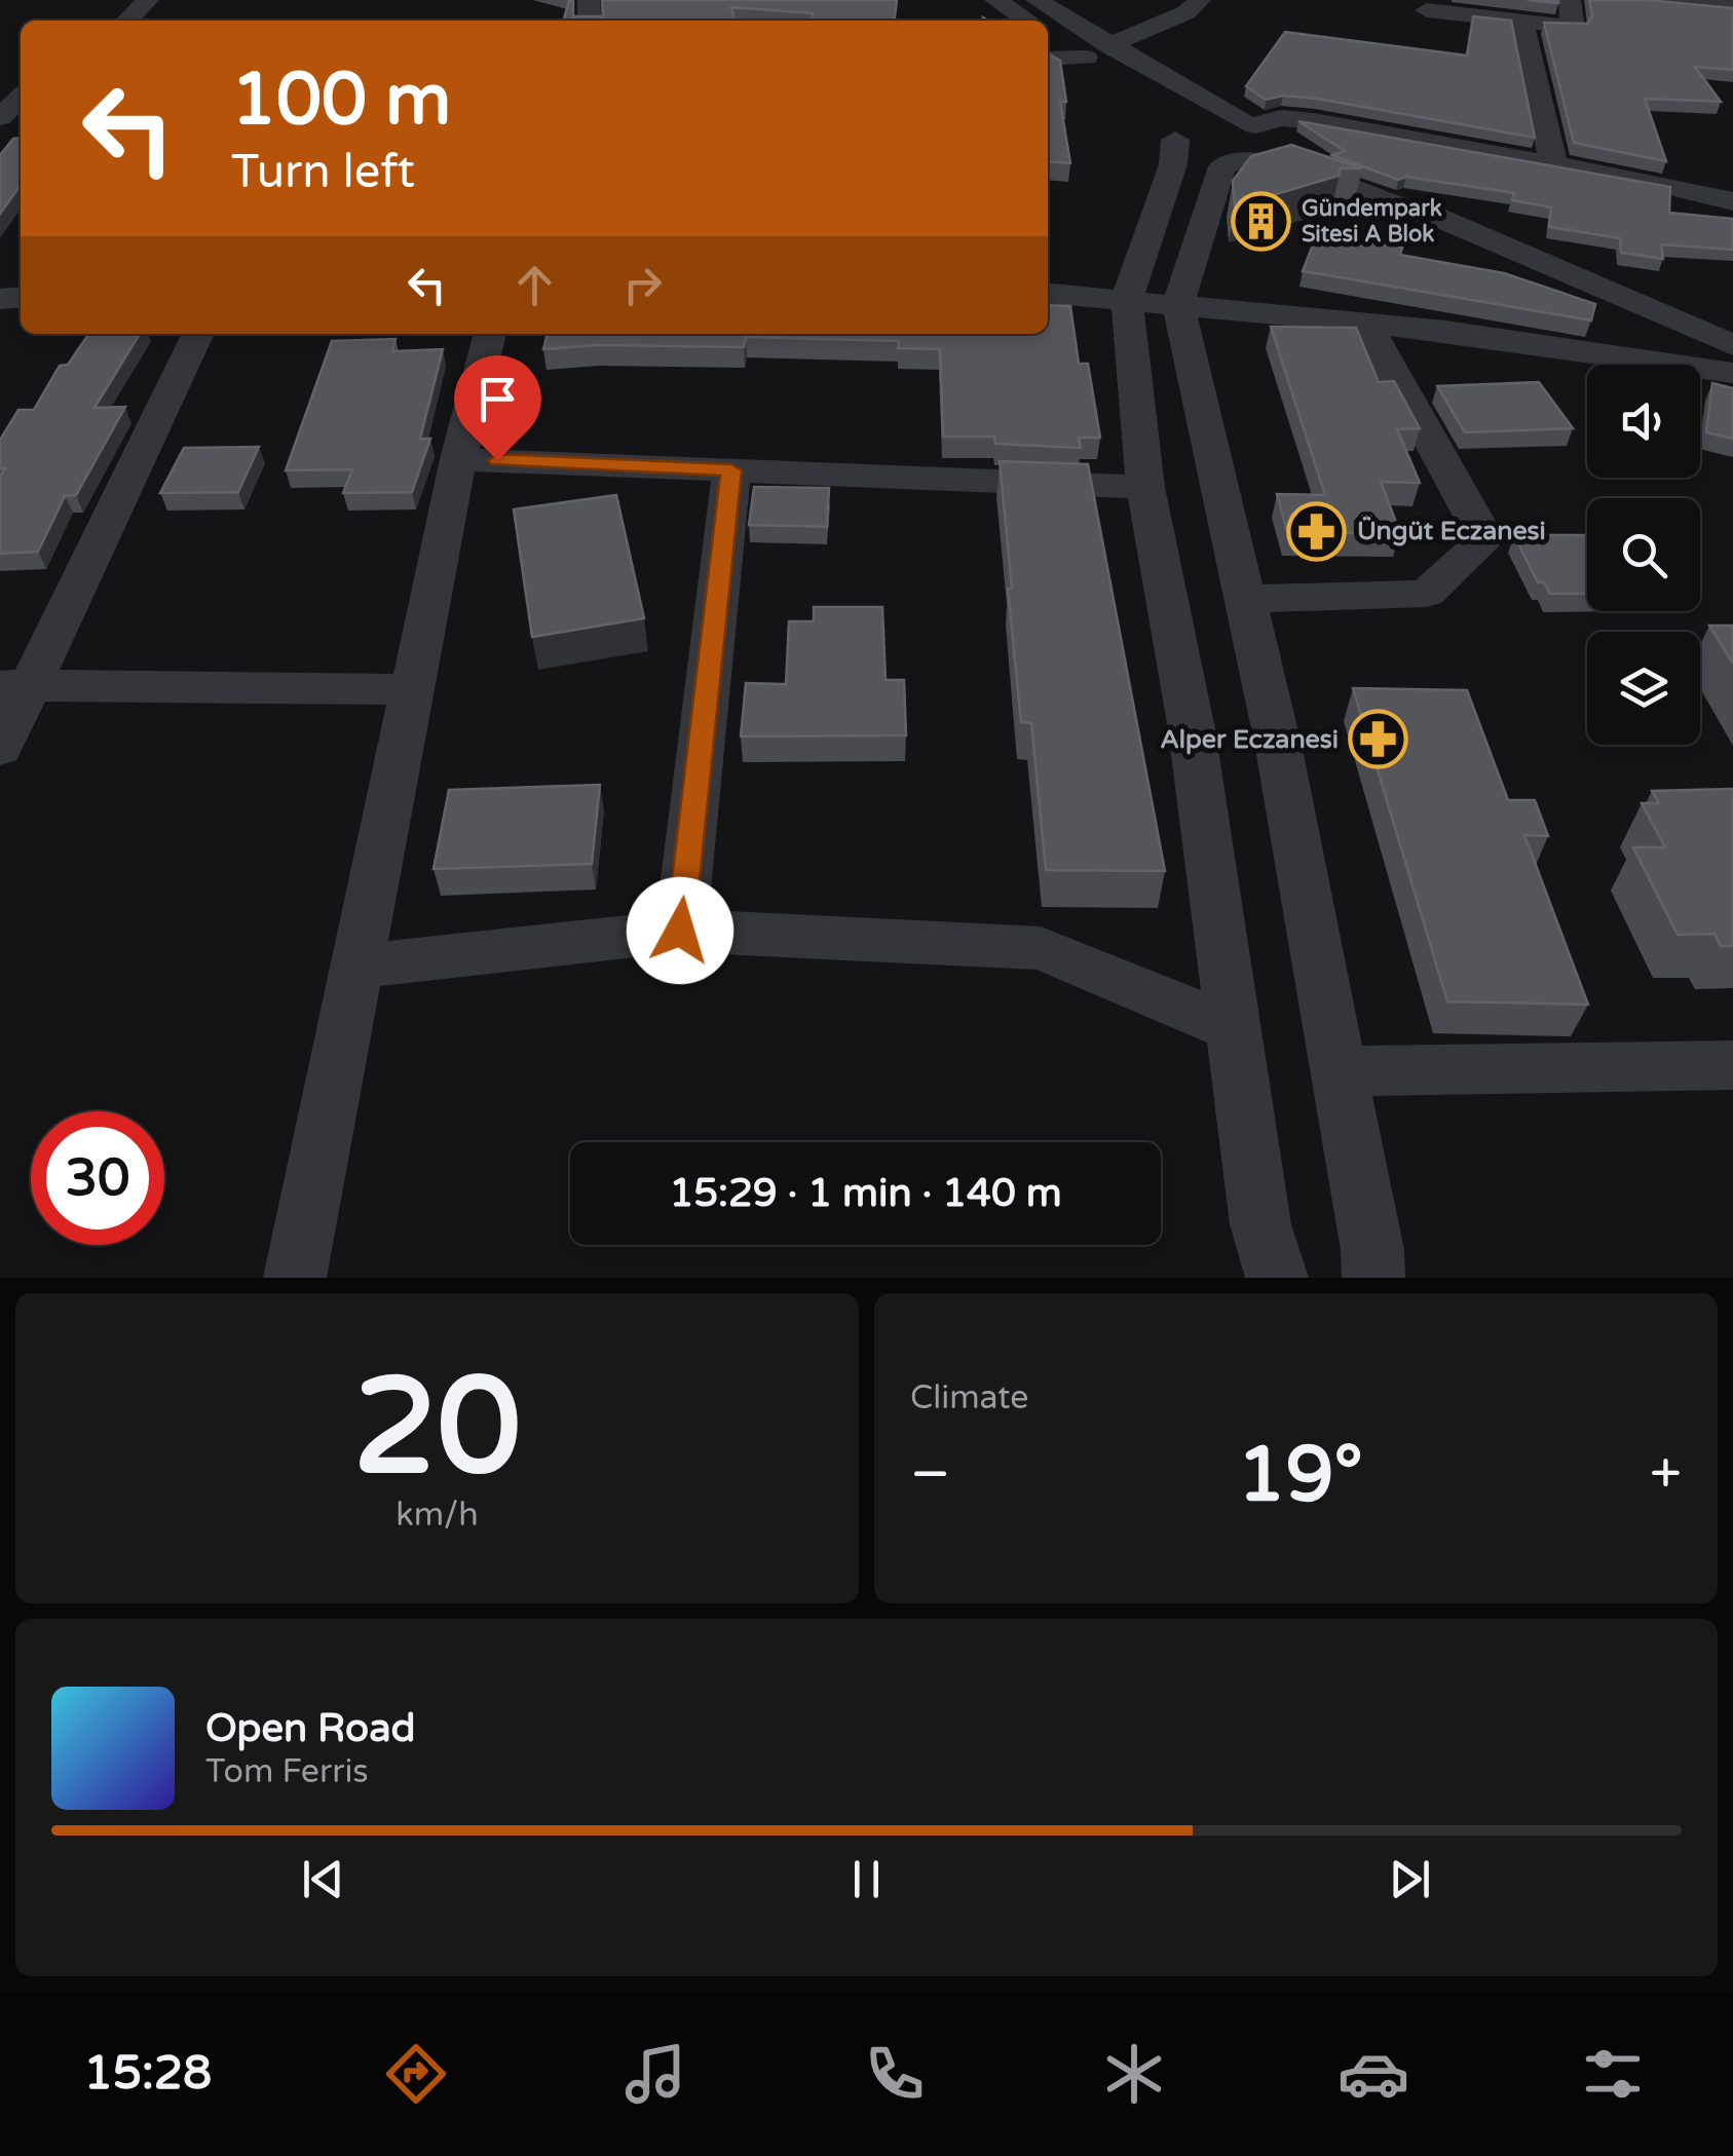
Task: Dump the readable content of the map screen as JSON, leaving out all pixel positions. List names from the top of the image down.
{
  "places": {
    "building": ["Gündempark Sitesi A Blok"],
    "pharmacy": ["Üngüt Eczanesi", "Alper Eczanesi"]
  },
  "page": {
    "turn": ["100 m", "Turn left"],
    "limit": "30",
    "trip": "15:29 · 1 min · 140 m",
    "tile": [
      ["20", "km/h"],
      "Climate"
    ],
    "heat": ["−", "19°", "+"],
    "song": ["Open Road", "Tom Ferris"],
    "tabs": "15:28"
  }
}
